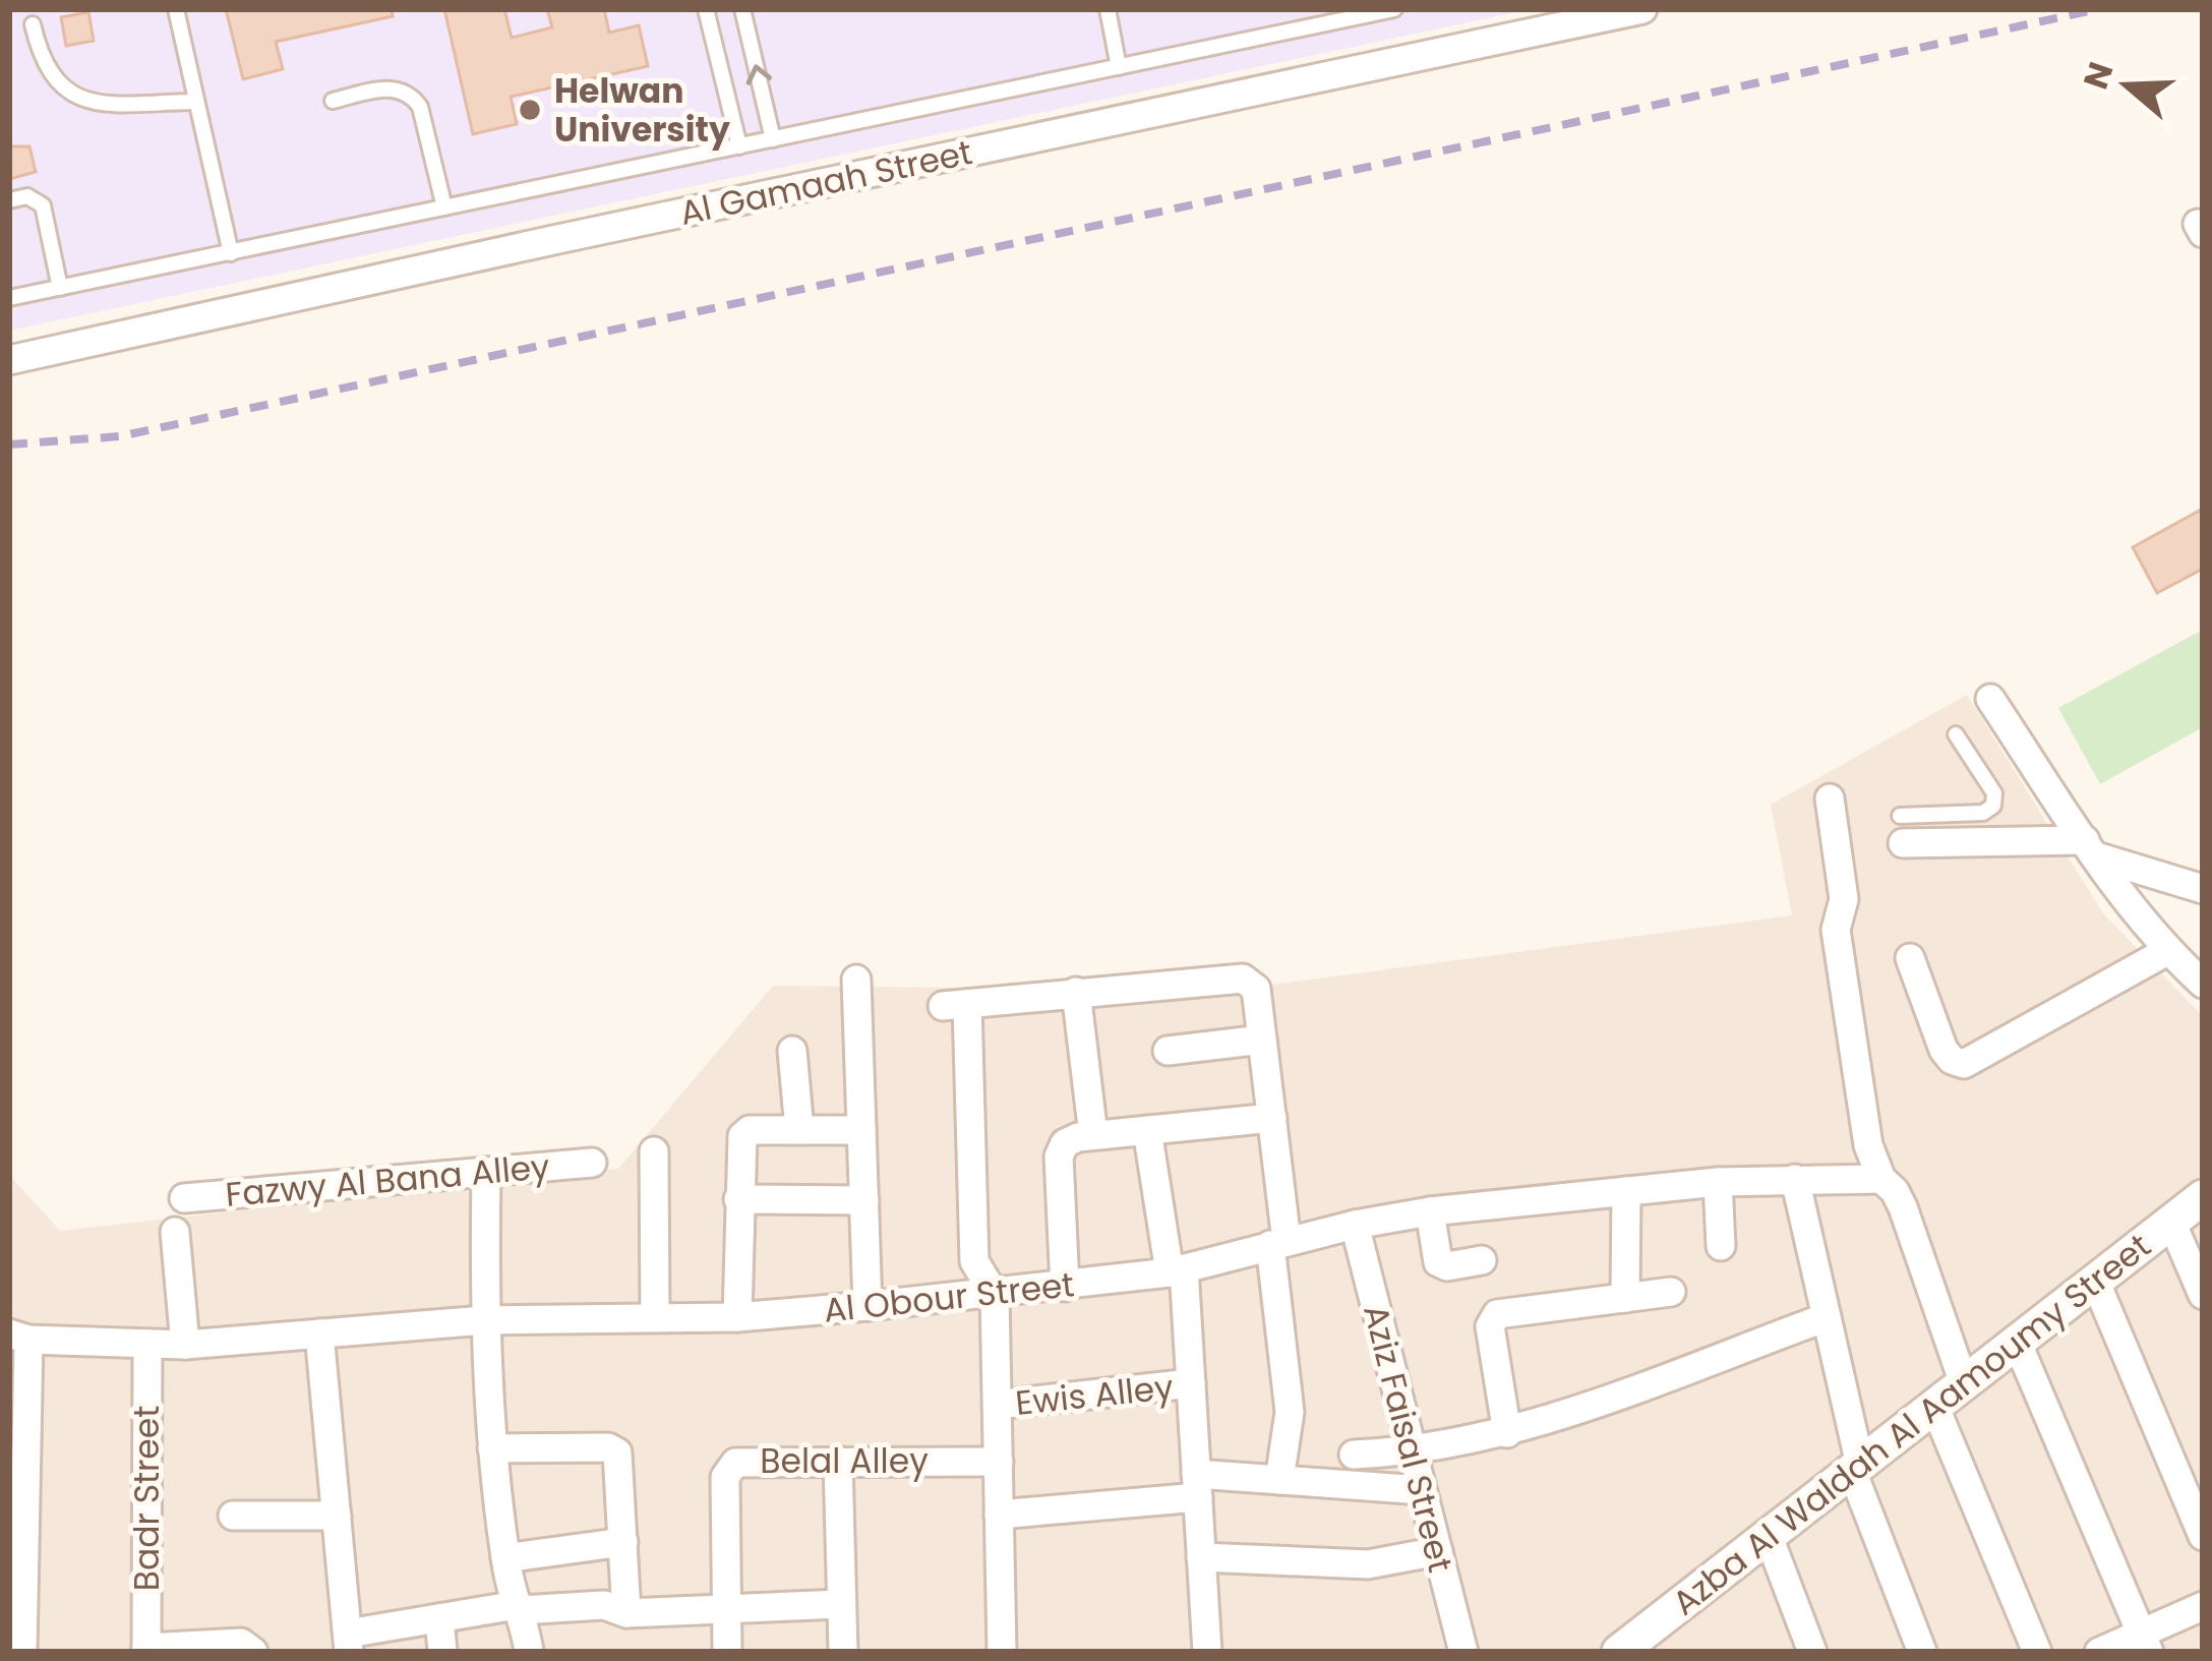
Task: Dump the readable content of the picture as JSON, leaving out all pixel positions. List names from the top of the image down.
{
  "streets": {
    "street": [
      "Al Gamaah Street",
      "Fazwy Al Bana Alley",
      "Al Obour Street",
      "Ewis Alley",
      "Azba Al Waldah Al Aamoumy Street",
      "Aziz Faisal Street",
      "Belal Alley",
      "Badr Street"
    ]
  },
  "crossings": [
    ["Al Obour Street", "Aziz Faisal Street"],
    ["Al Obour Street", "Badr Street"]
  ],
  "places": ["Helwan University"],
  "north": "left"
}
